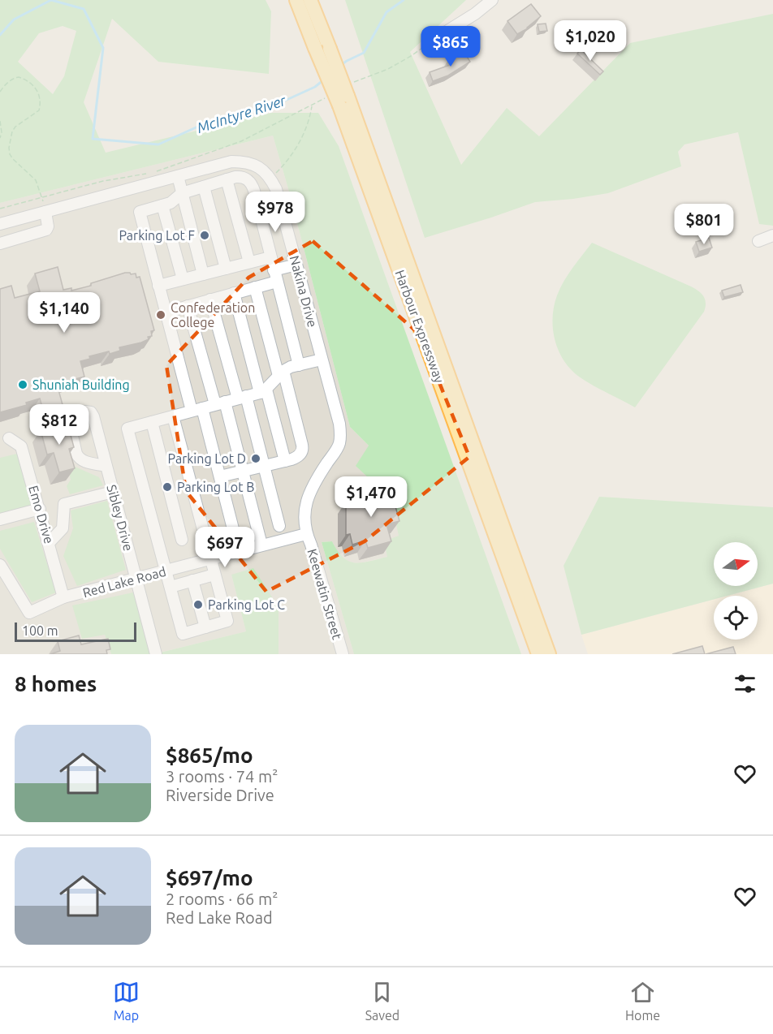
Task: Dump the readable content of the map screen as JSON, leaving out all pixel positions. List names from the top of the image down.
{
  "streets": {
    "main road": ["Harbour Expressway"],
    "street": [
      "Nakina Drive",
      "Emo Drive",
      "Sibley Drive",
      "Red Lake Road",
      "Keewatin Street"
    ]
  },
  "crossings": [
    ["Nakina Drive", "Red Lake Road"],
    ["Nakina Drive", "Keewatin Street"],
    ["Emo Drive", "Red Lake Road"],
    ["Sibley Drive", "Red Lake Road"],
    ["Red Lake Road", "Keewatin Street"]
  ],
  "water": ["McIntyre River"],
  "places": [
    "Parking Lot F",
    "Confederation College",
    "Shuniah Building",
    "Parking Lot D",
    "Parking Lot B",
    "Parking Lot C"
  ],
  "scale_bar": "100 m",
  "north": "right",
  "page": {
    "price": [
      "$1,020",
      "$865",
      "$978",
      "$801",
      "$1,140",
      "$812",
      "$1,470",
      "$697"
    ],
    "scale": "100 m",
    "heading": "8 homes",
    "list": [
      {
        "name": "$865/mo",
        "note": "3 rooms · 74 m² · Riverside Drive"
      },
      {
        "name": "$697/mo",
        "note": "2 rooms · 66 m² · Red Lake Road"
      }
    ],
    "tabs": ["Map", "Saved", "Home"]
  }
}
